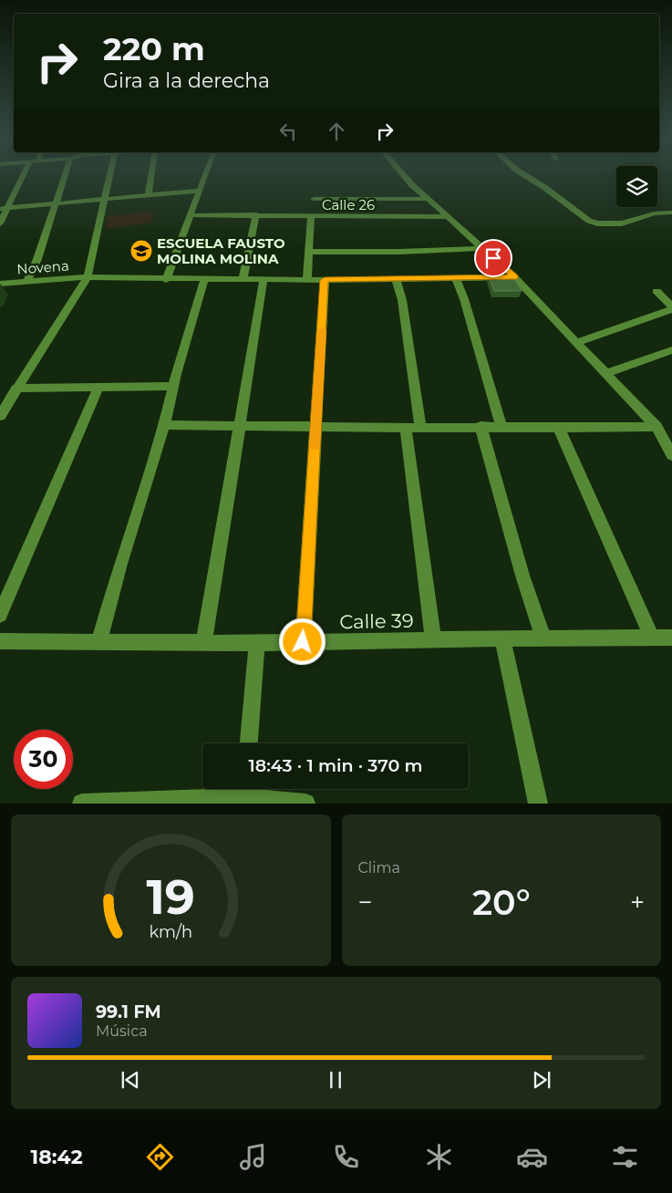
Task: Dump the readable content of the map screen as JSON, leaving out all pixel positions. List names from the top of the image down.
{
  "streets": {
    "street": ["Calle 26", "Novena", "Calle 39"]
  },
  "crossings": [
    ["Calle 26", "Novena"]
  ],
  "places": {
    "school or university": ["ESCUELA FAUSTO MOLINA MOLINA"]
  },
  "page": {
    "turn": ["220 m", "Gira a la derecha"],
    "limit": "30",
    "trip": "18:43 · 1 min · 370 m",
    "tile": "Clima",
    "heat": ["−", "20°", "+"],
    "song": ["99.1 FM", "Música"],
    "tabs": "18:42",
    "gauge": ["19", "km/h"]
  }
}
